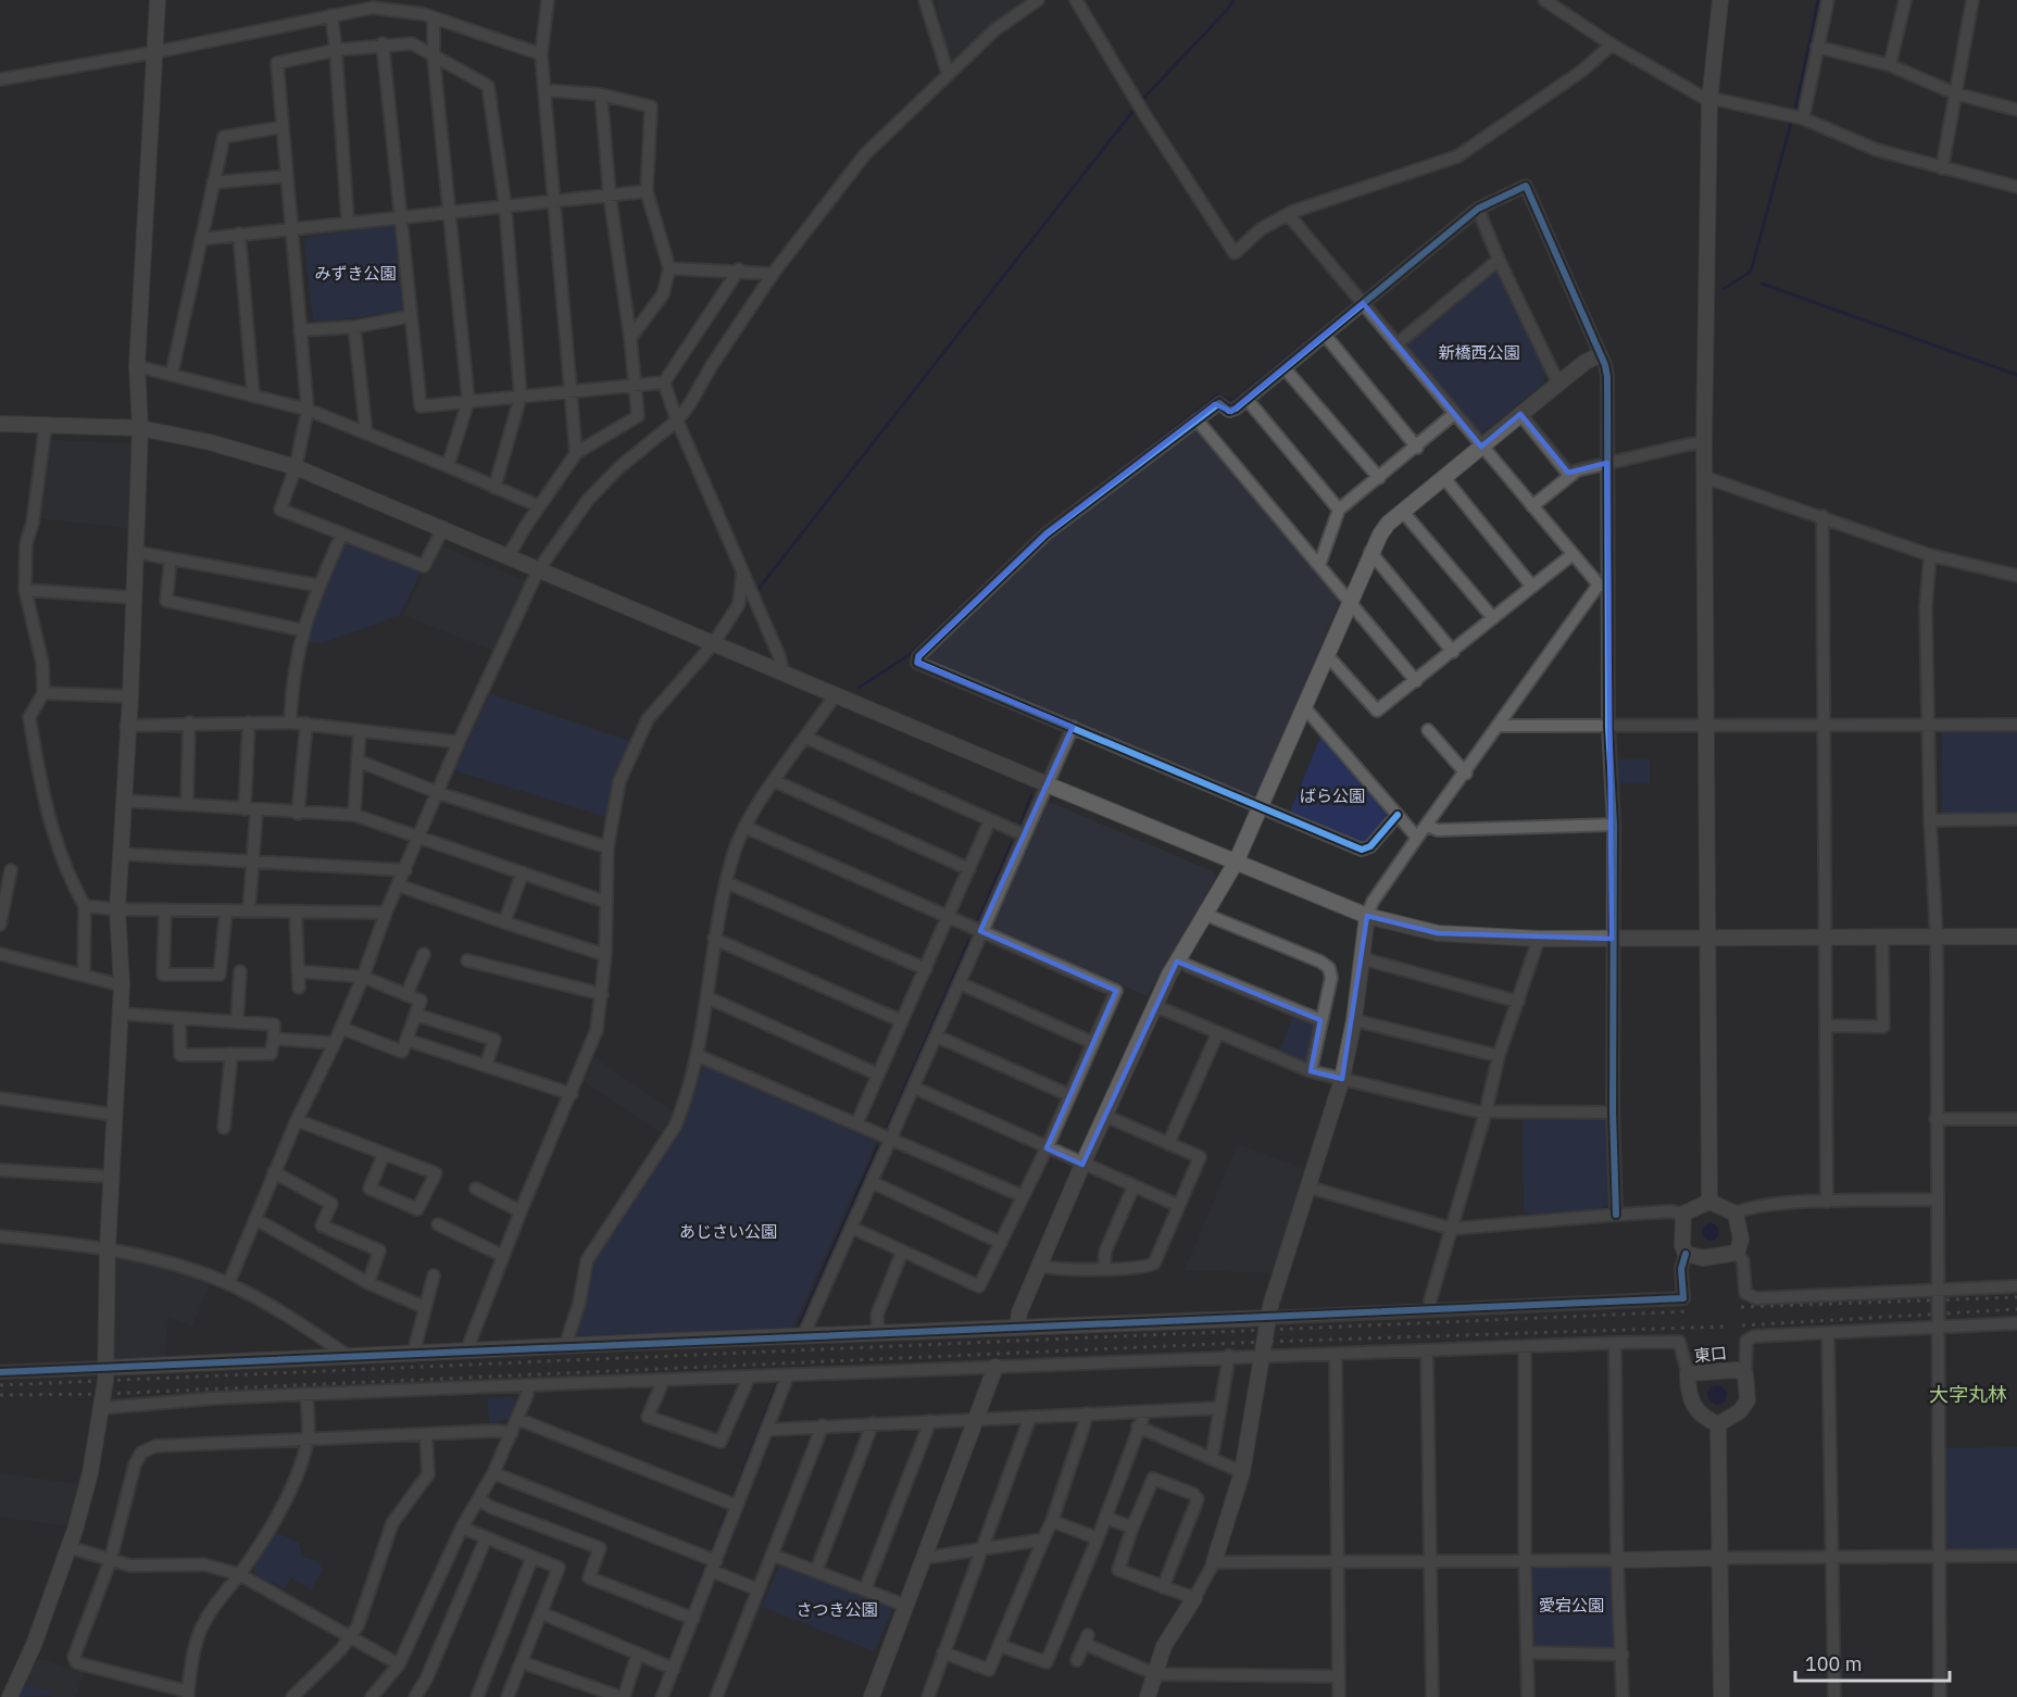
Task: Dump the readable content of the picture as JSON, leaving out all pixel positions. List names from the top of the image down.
{
  "streets": {
    "street": ["東口"]
  },
  "districts": ["大字丸林"],
  "parks": [
    "みずき公園",
    "新橋西公園",
    "ばら公園",
    "あじさい公園",
    "愛宕公園",
    "さつき公園"
  ],
  "scale_bar": "100 m"
}
